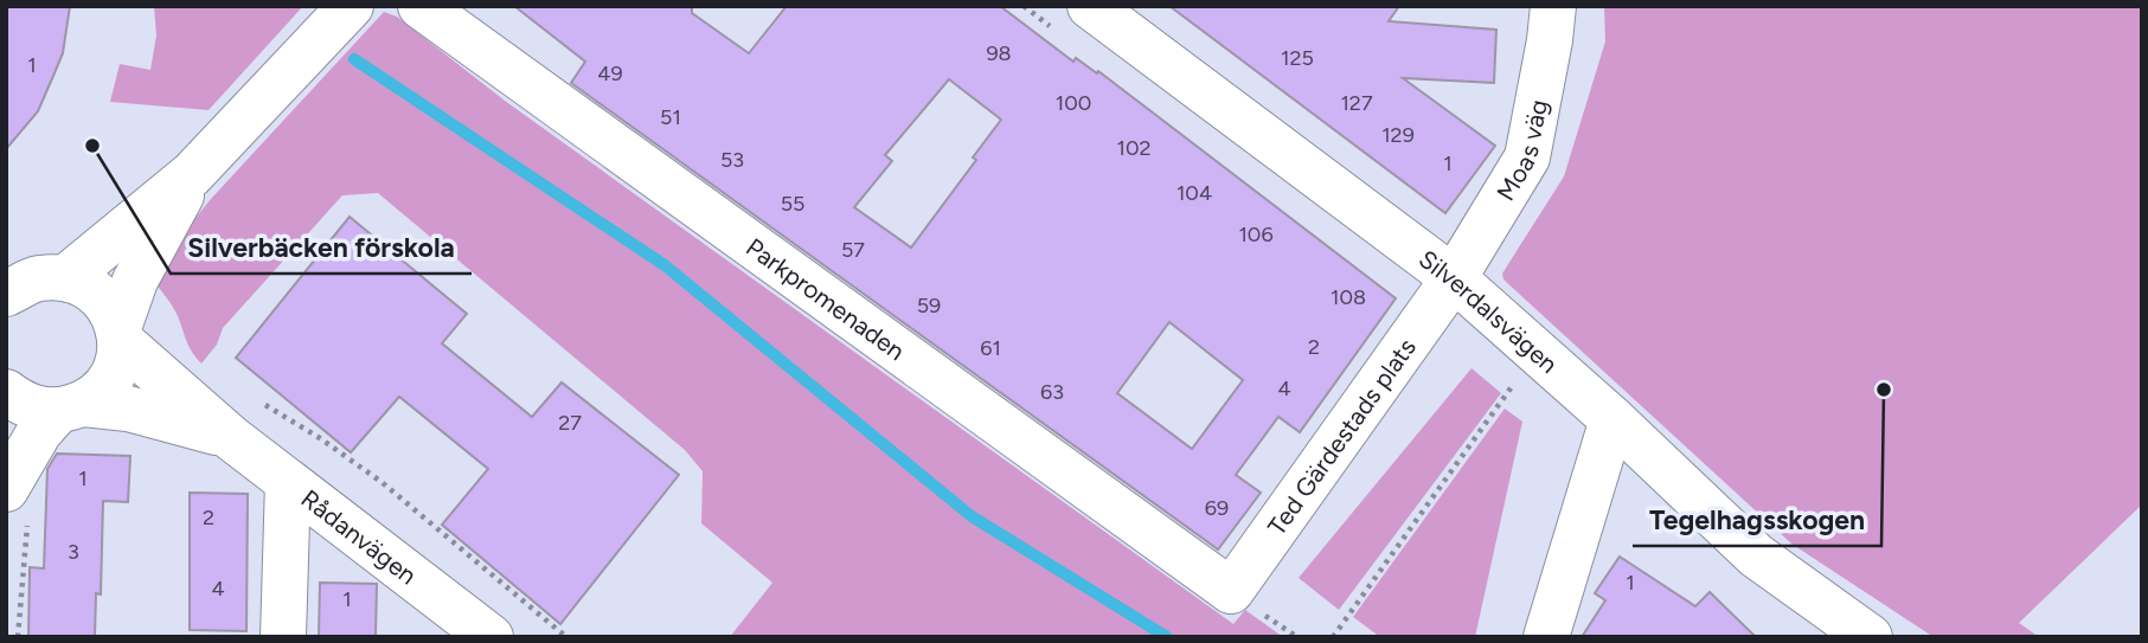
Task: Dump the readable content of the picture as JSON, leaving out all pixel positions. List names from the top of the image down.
{
  "streets": {
    "street": [
      "Moas väg",
      "Parkpromenaden",
      "Silverdalsvägen",
      "Ted Gärdestads plats",
      "Rådanvägen"
    ]
  },
  "crossings": [
    ["Moas väg", "Silverdalsvägen"],
    ["Moas väg", "Ted Gärdestads plats"],
    ["Parkpromenaden", "Ted Gärdestads plats"],
    ["Silverdalsvägen", "Ted Gärdestads plats"]
  ],
  "places": ["Silverbäcken förskola", "Tegelhagsskogen"],
  "house_numbers": [
    "98",
    "125",
    "1",
    "49",
    "100",
    "127",
    "51",
    "129",
    "102",
    "53",
    "1",
    "104",
    "55",
    "106",
    "57",
    "108",
    "59",
    "2",
    "61",
    "4",
    "63",
    "27",
    "1",
    "69",
    "2",
    "3",
    "1",
    "4",
    "1"
  ]
}
